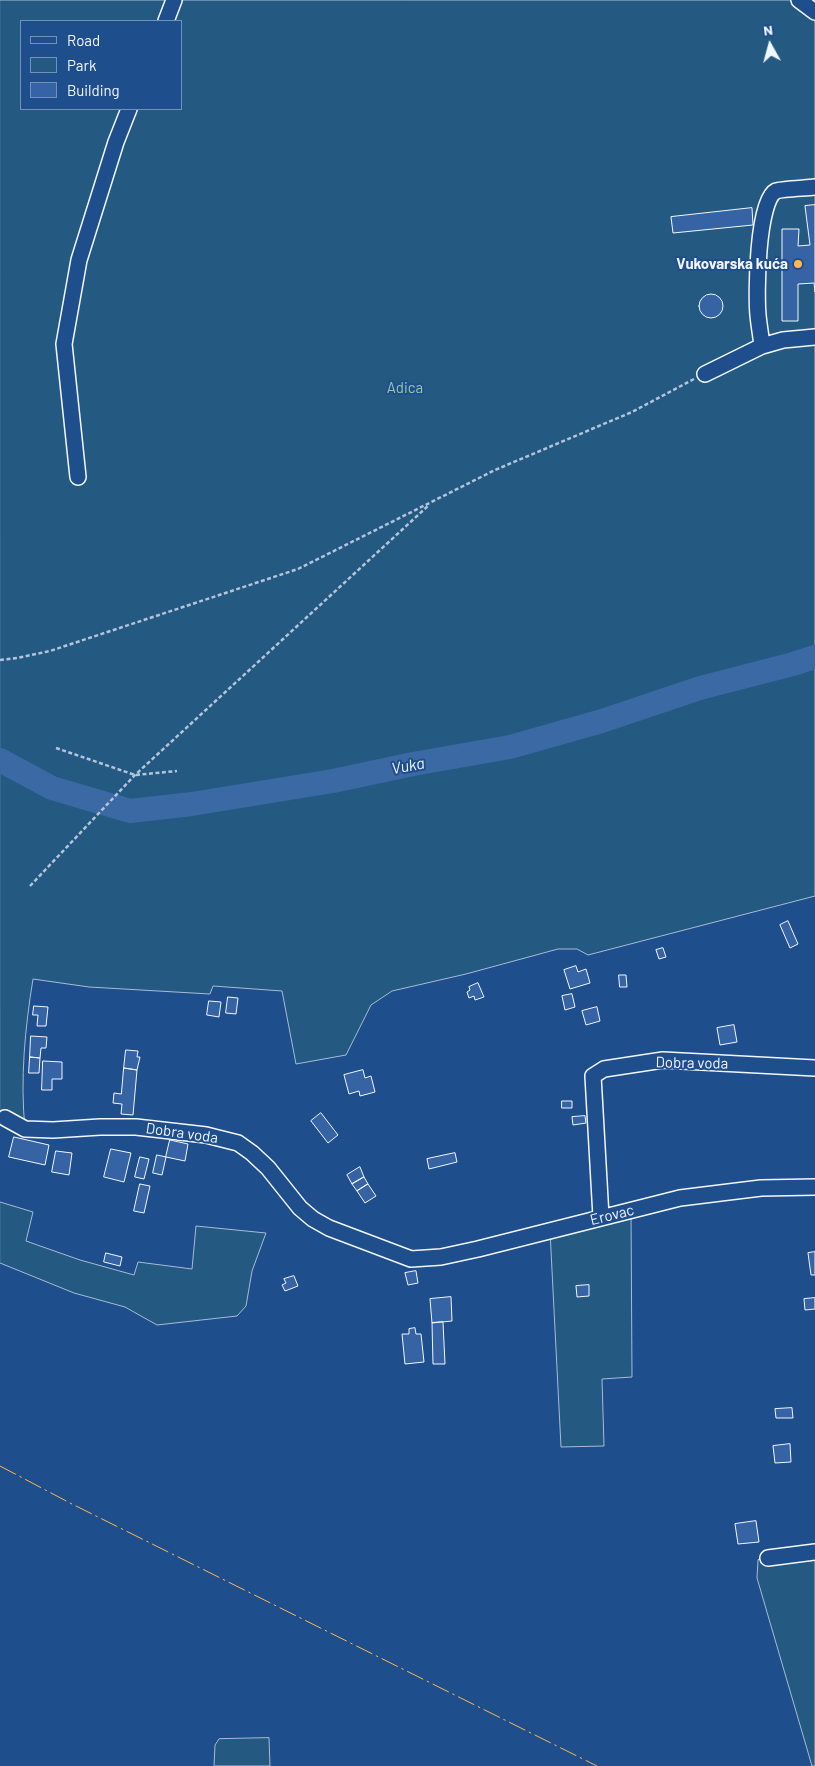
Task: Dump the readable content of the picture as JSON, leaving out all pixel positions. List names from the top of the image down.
{
  "streets": {
    "street": ["Dobra voda", "Erovac"]
  },
  "crossings": [
    ["Dobra voda", "Erovac"]
  ],
  "water": ["Vuka"],
  "parks": ["Adica"],
  "places": ["Vukovarska kuća"],
  "legend": ["Road", "Park", "Building"],
  "north": "top"
}
